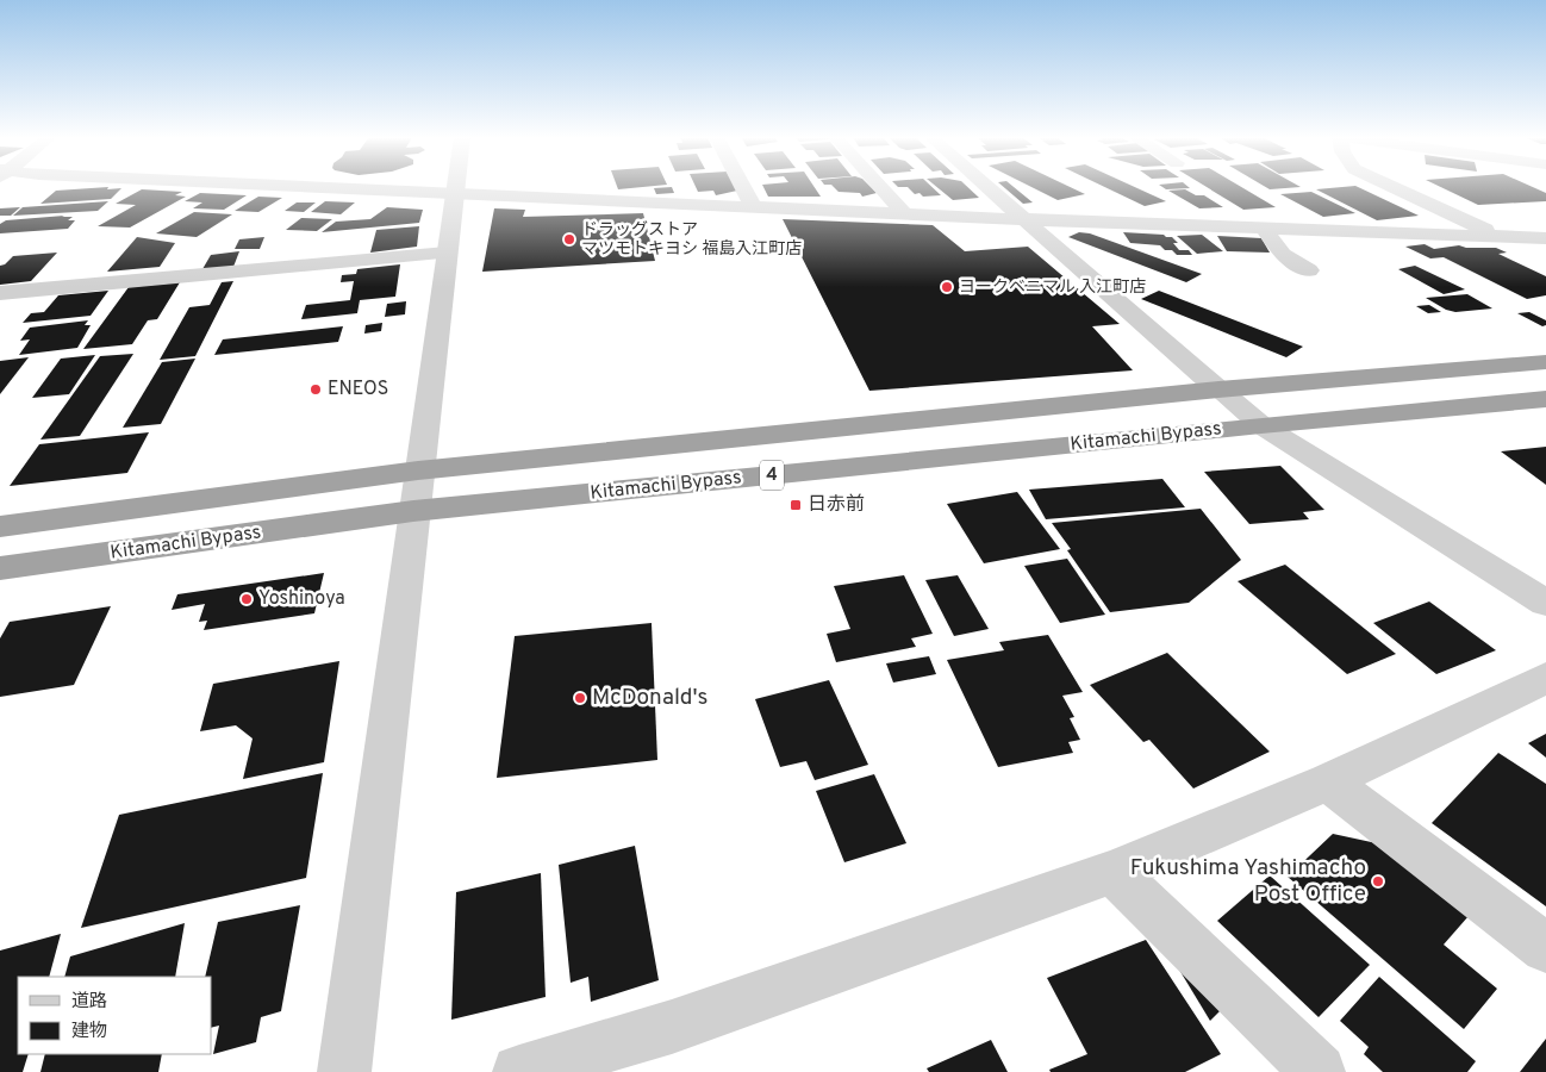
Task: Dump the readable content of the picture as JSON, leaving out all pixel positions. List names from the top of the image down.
{
  "streets": {
    "highway": ["Kitamachi Bypass", "4"]
  },
  "places": {
    "other": [
      "ドラッグストア マツモトキヨシ 福島入江町店",
      "ヨークベニマル 入江町店",
      "ENEOS",
      "Yoshinoya",
      "McDonald's",
      "Fukushima Yashimacho Post Office"
    ],
    "transit": ["日赤前"]
  },
  "legend": ["道路", "建物"]
}
